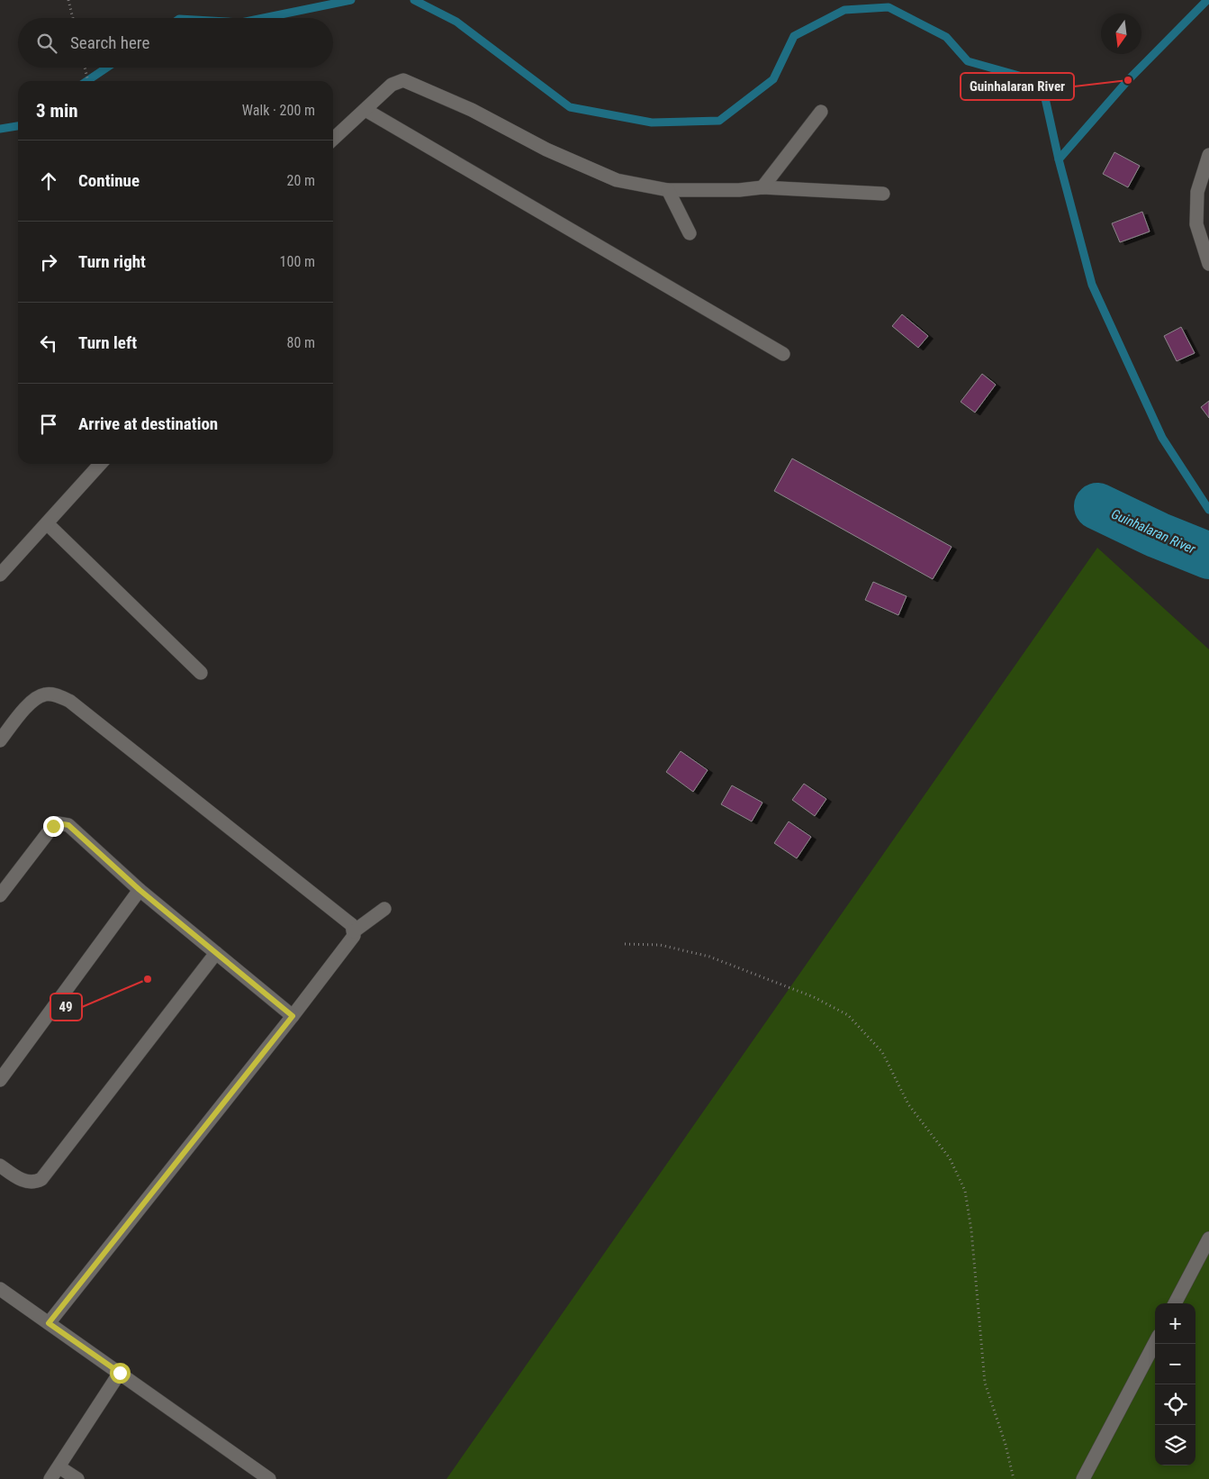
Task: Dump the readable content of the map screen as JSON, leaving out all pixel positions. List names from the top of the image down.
{
  "water": ["Guinhalaran River"],
  "places": ["Guinhalaran River", "49"],
  "north": "bottom",
  "page": {
    "search": "Search here",
    "heading": ["3 min", "Walk · 200 m"],
    "list": [
      ["Continue", "20 m"],
      ["Turn right", "100 m"],
      ["Turn left", "80 m"],
      "Arrive at destination"
    ],
    "map_buttons": ["+", "−"]
  }
}
